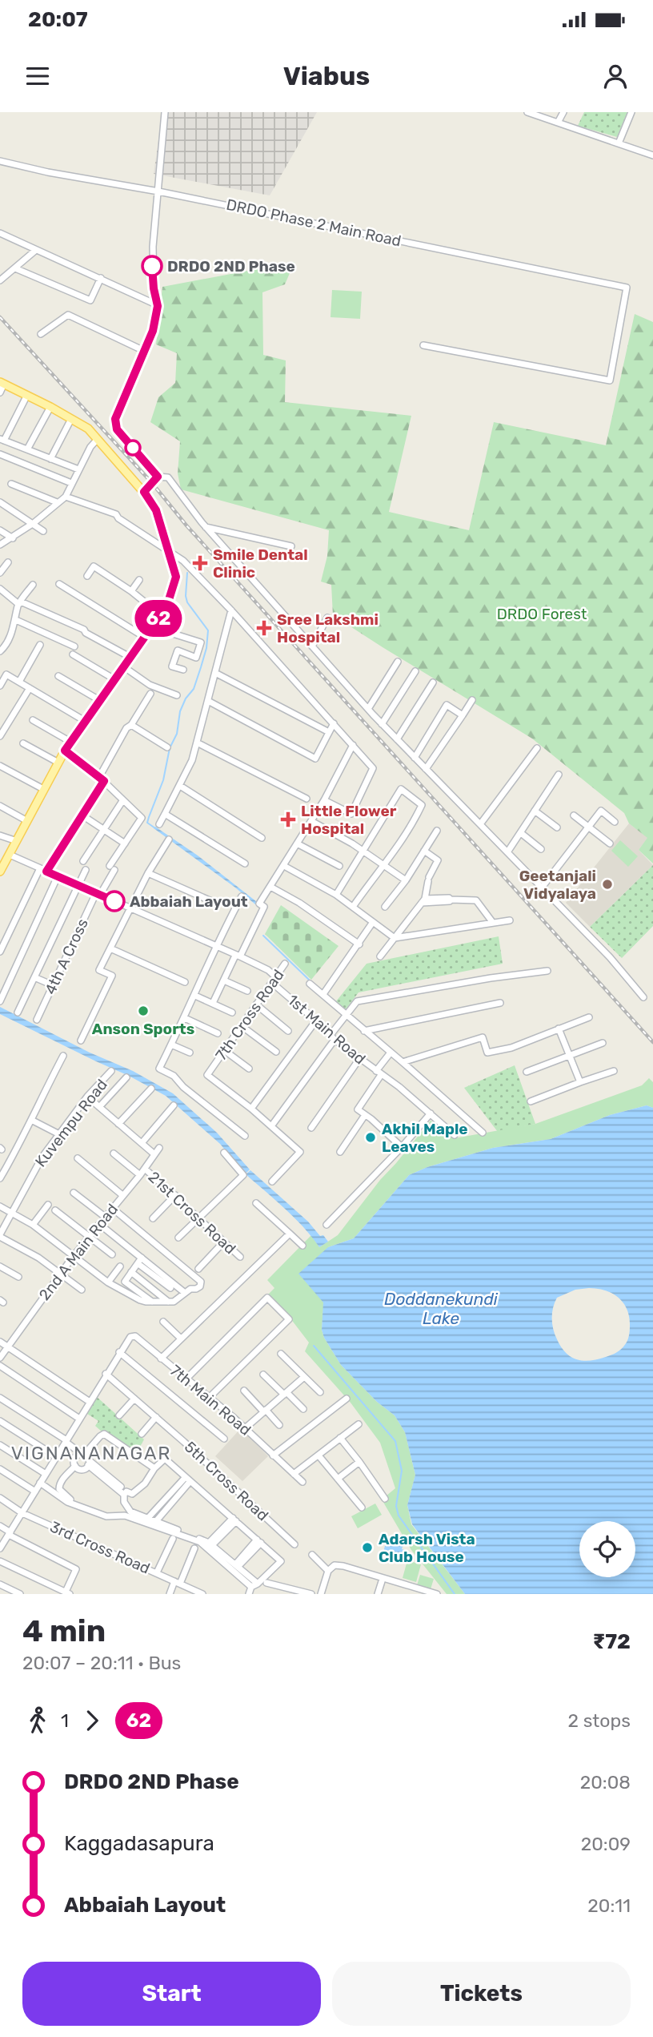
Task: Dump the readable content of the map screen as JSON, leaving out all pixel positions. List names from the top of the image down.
{
  "streets": {
    "street": [
      "DRDO Phase 2 Main Road",
      "4th A Cross",
      "7th Cross Road",
      "1st Main Road",
      "Kuvempu Road",
      "21st Cross Road",
      "2nd A Main Road",
      "7th Main Road",
      "5th Cross Road",
      "3rd Cross Road"
    ]
  },
  "crossings": [
    ["7th Cross Road", "1st Main Road"],
    ["21st Cross Road", "2nd A Main Road"]
  ],
  "districts": ["VIGNANANAGAR"],
  "water": ["Doddanekundi Lake"],
  "parks": ["DRDO Forest"],
  "places": {
    "other": [
      "DRDO 2ND Phase",
      "Geetanjali Vidyalaya",
      "Abbaiah Layout",
      "Anson Sports",
      "Akhil Maple Leaves",
      "Adarsh Vista Club House"
    ],
    "health": ["Smile Dental Clinic", "Sree Lakshmi Hospital", "Little Flower Hospital"]
  },
  "lines": ["bus line 62"],
  "page": {
    "status": "20:07",
    "header": "Viabus",
    "on_map": "62",
    "heading": ["4 min", "20:07 – 20:11 · Bus", "₹72"],
    "legs": ["1", "62", "2 stops"],
    "list": [
      {
        "name": "DRDO 2ND Phase",
        "value": "20:08"
      },
      {
        "name": "Kaggadasapura",
        "value": "20:09"
      },
      {
        "name": "Abbaiah Layout",
        "value": "20:11"
      }
    ],
    "buttons": ["Start", "Tickets"]
  }
}
